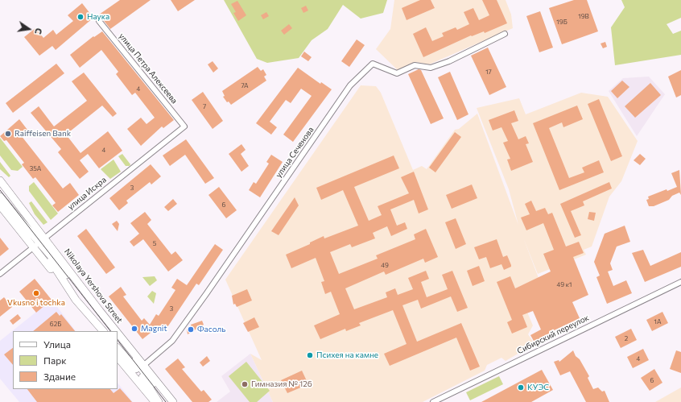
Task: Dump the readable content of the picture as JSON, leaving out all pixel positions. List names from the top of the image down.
{
  "streets": {
    "main road": ["Nikolaya Yershova Street"],
    "street": [
      "улица Петра Алексеева",
      "улица Сеченова",
      "улица Искра",
      "Сибирский переулок"
    ]
  },
  "crossings": [
    ["улица Петра Алексеева", "улица Искра"],
    ["улица Сеченова", "Nikolaya Yershova Street"],
    ["улица Искра", "Nikolaya Yershova Street"]
  ],
  "places": [
    "Наука",
    "Raiffeisen Bank",
    "Vkusno i tochka",
    "Magnit",
    "Фасоль",
    "Психея на камне",
    "Гимназия № 126",
    "КУЭС"
  ],
  "house_numbers": [
    "19В",
    "19Б",
    "17",
    "7А",
    "4",
    "7",
    "4",
    "35А",
    "3",
    "6",
    "5",
    "49",
    "49 к1",
    "3",
    "1А",
    "62Б",
    "2",
    "4",
    "6"
  ],
  "legend": ["Улица", "Парк", "Здание"],
  "north": "right"
}
